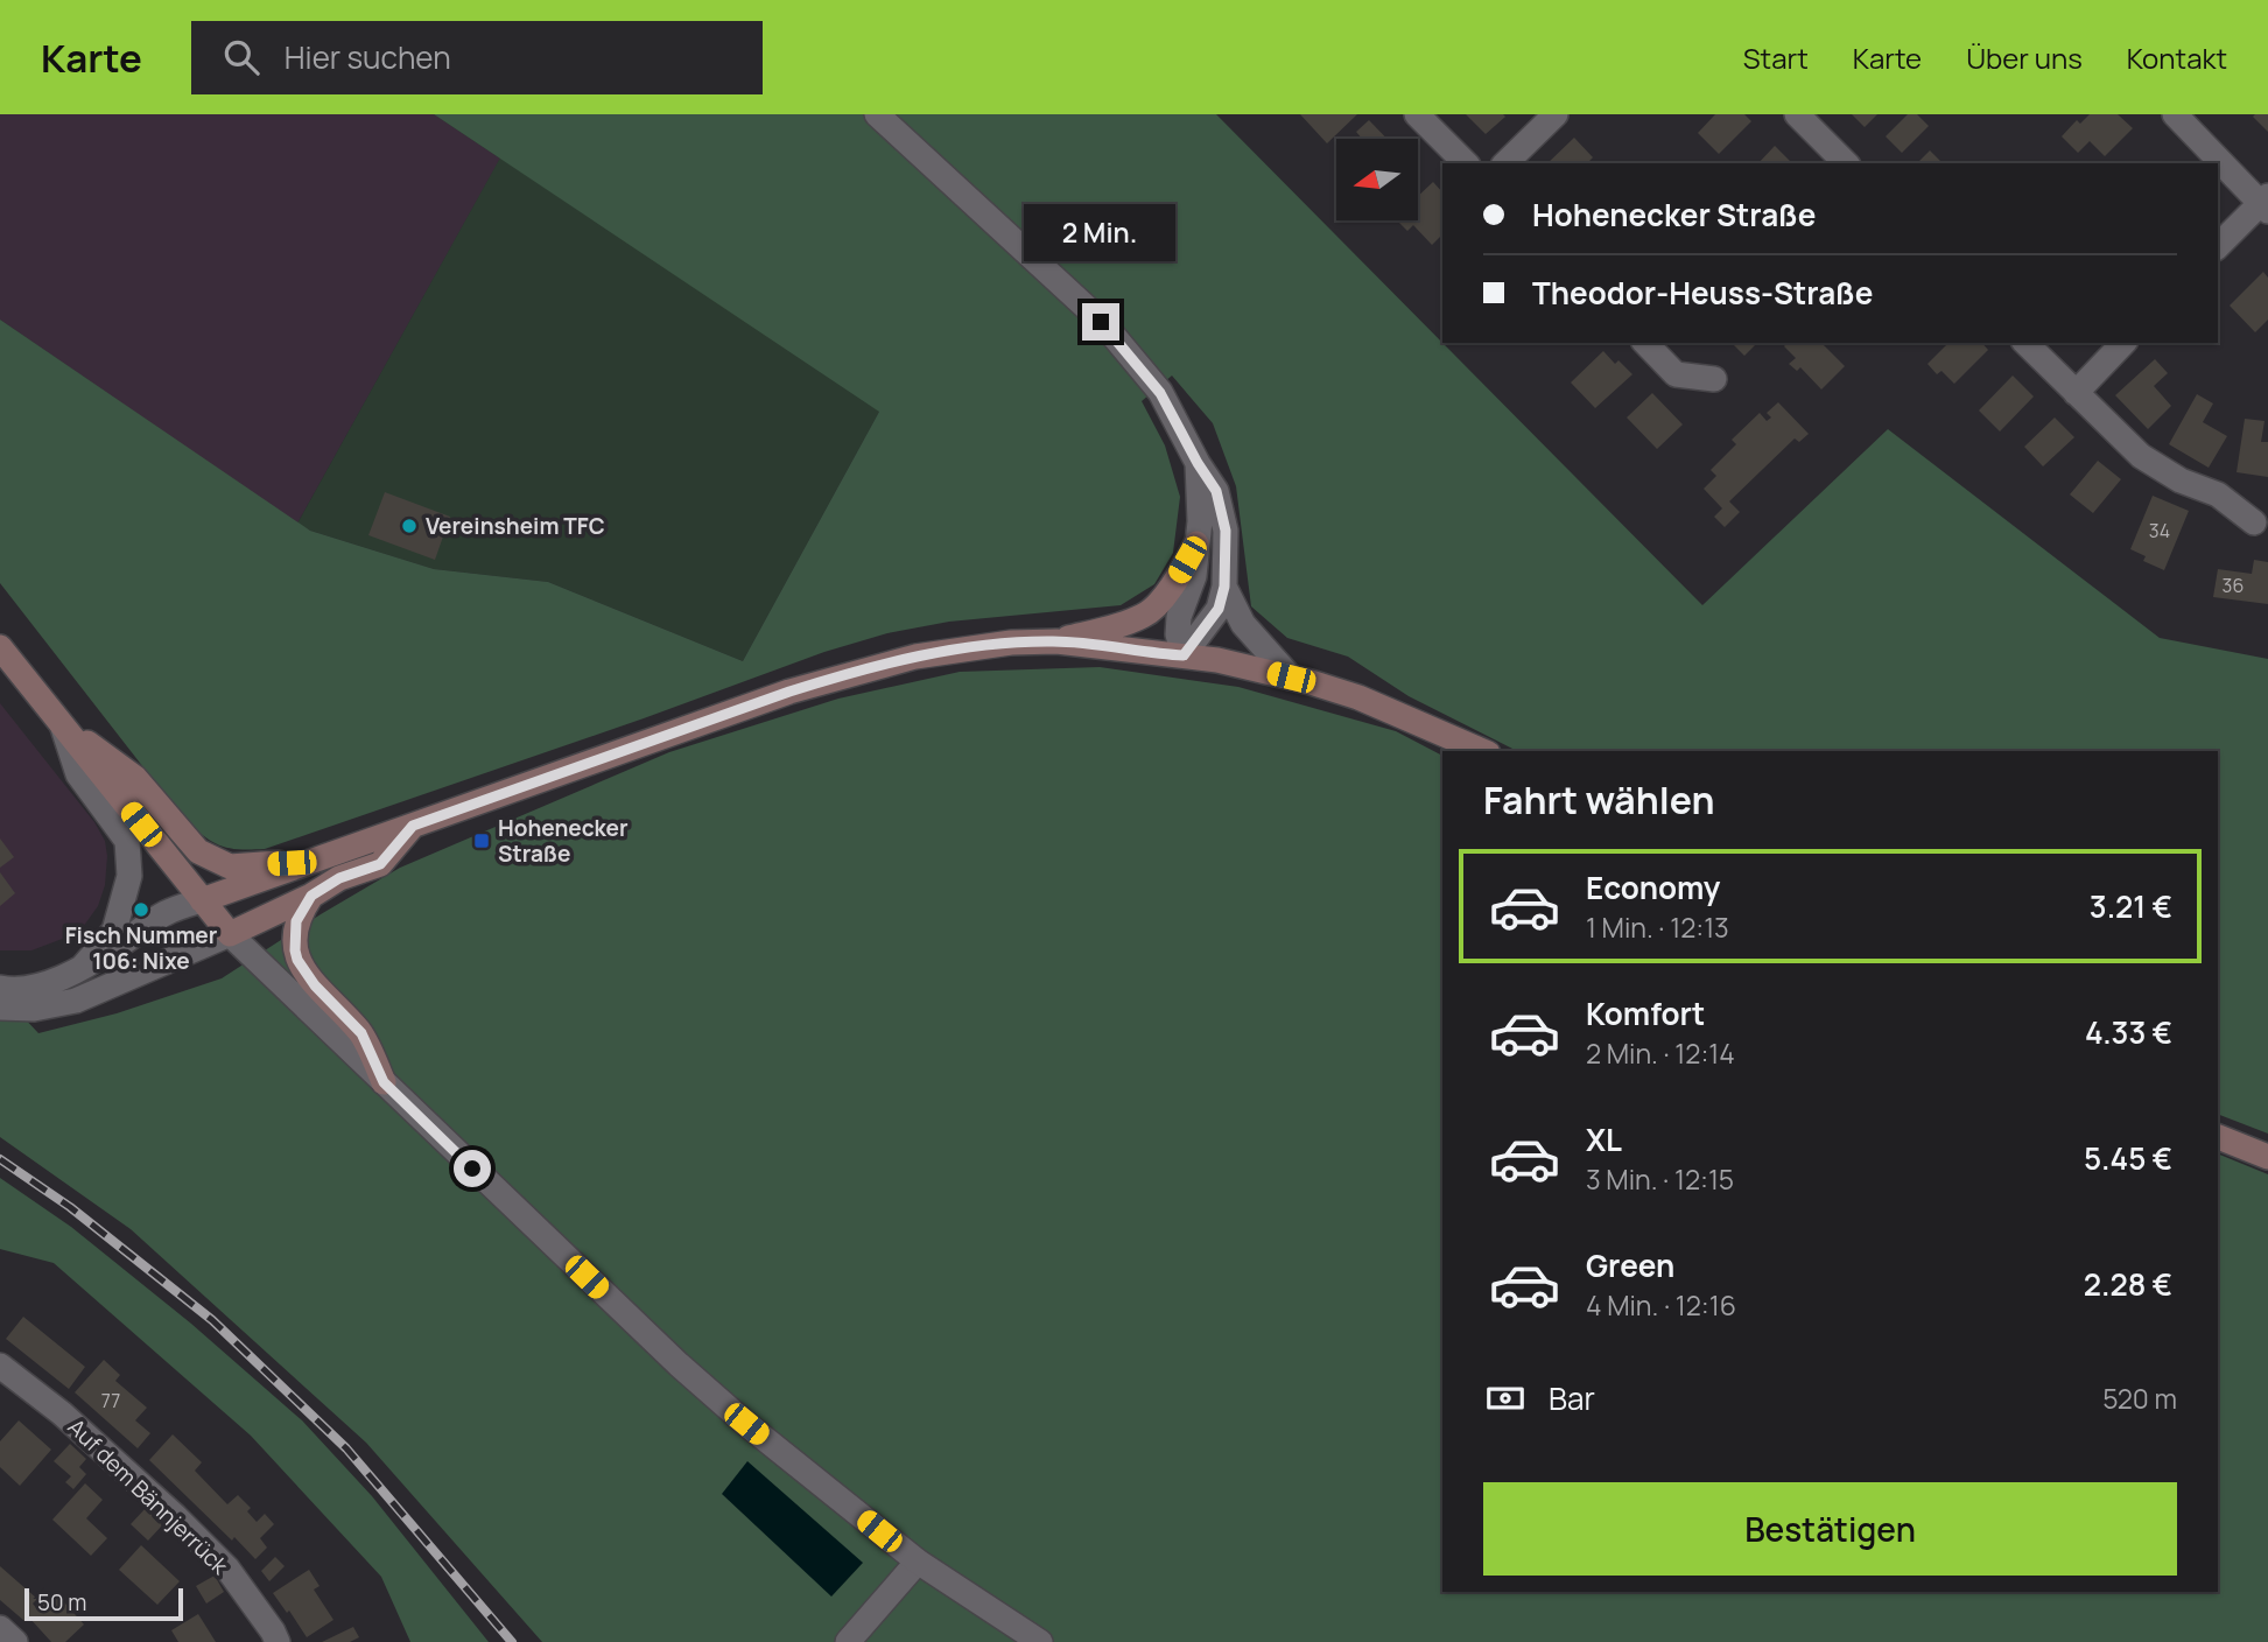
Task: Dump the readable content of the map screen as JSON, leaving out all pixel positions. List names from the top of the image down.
{
  "streets": {
    "street": ["Auf dem Bännjerrück"]
  },
  "places": {
    "other": ["Vereinsheim TFC", "Fisch Nummer 106: Nixe"],
    "transit": ["Hohenecker Straße"]
  },
  "house_numbers": ["34", "36", "77"],
  "scale_bar": "50 m",
  "north": "left",
  "page": {
    "header": "Karte",
    "search": "Hier suchen",
    "nav": [
      "Start",
      "Karte",
      "Über uns",
      "Kontakt"
    ],
    "banner": ["Hohenecker Straße", "Theodor-Heuss-Straße"],
    "bubble": "2 Min.",
    "heading": "Fahrt wählen",
    "list": [
      {
        "name": "Economy",
        "note": "1 Min. · 12:13",
        "value": "3.21 €"
      },
      {
        "name": "Komfort",
        "note": "2 Min. · 12:14",
        "value": "4.33 €"
      },
      {
        "name": "XL",
        "note": "3 Min. · 12:15",
        "value": "5.45 €"
      },
      {
        "name": "Green",
        "note": "4 Min. · 12:16",
        "value": "2.28 €"
      }
    ],
    "pay": ["Bar", "520 m"],
    "buttons": "Bestätigen",
    "scale": "50 m"
  }
}
